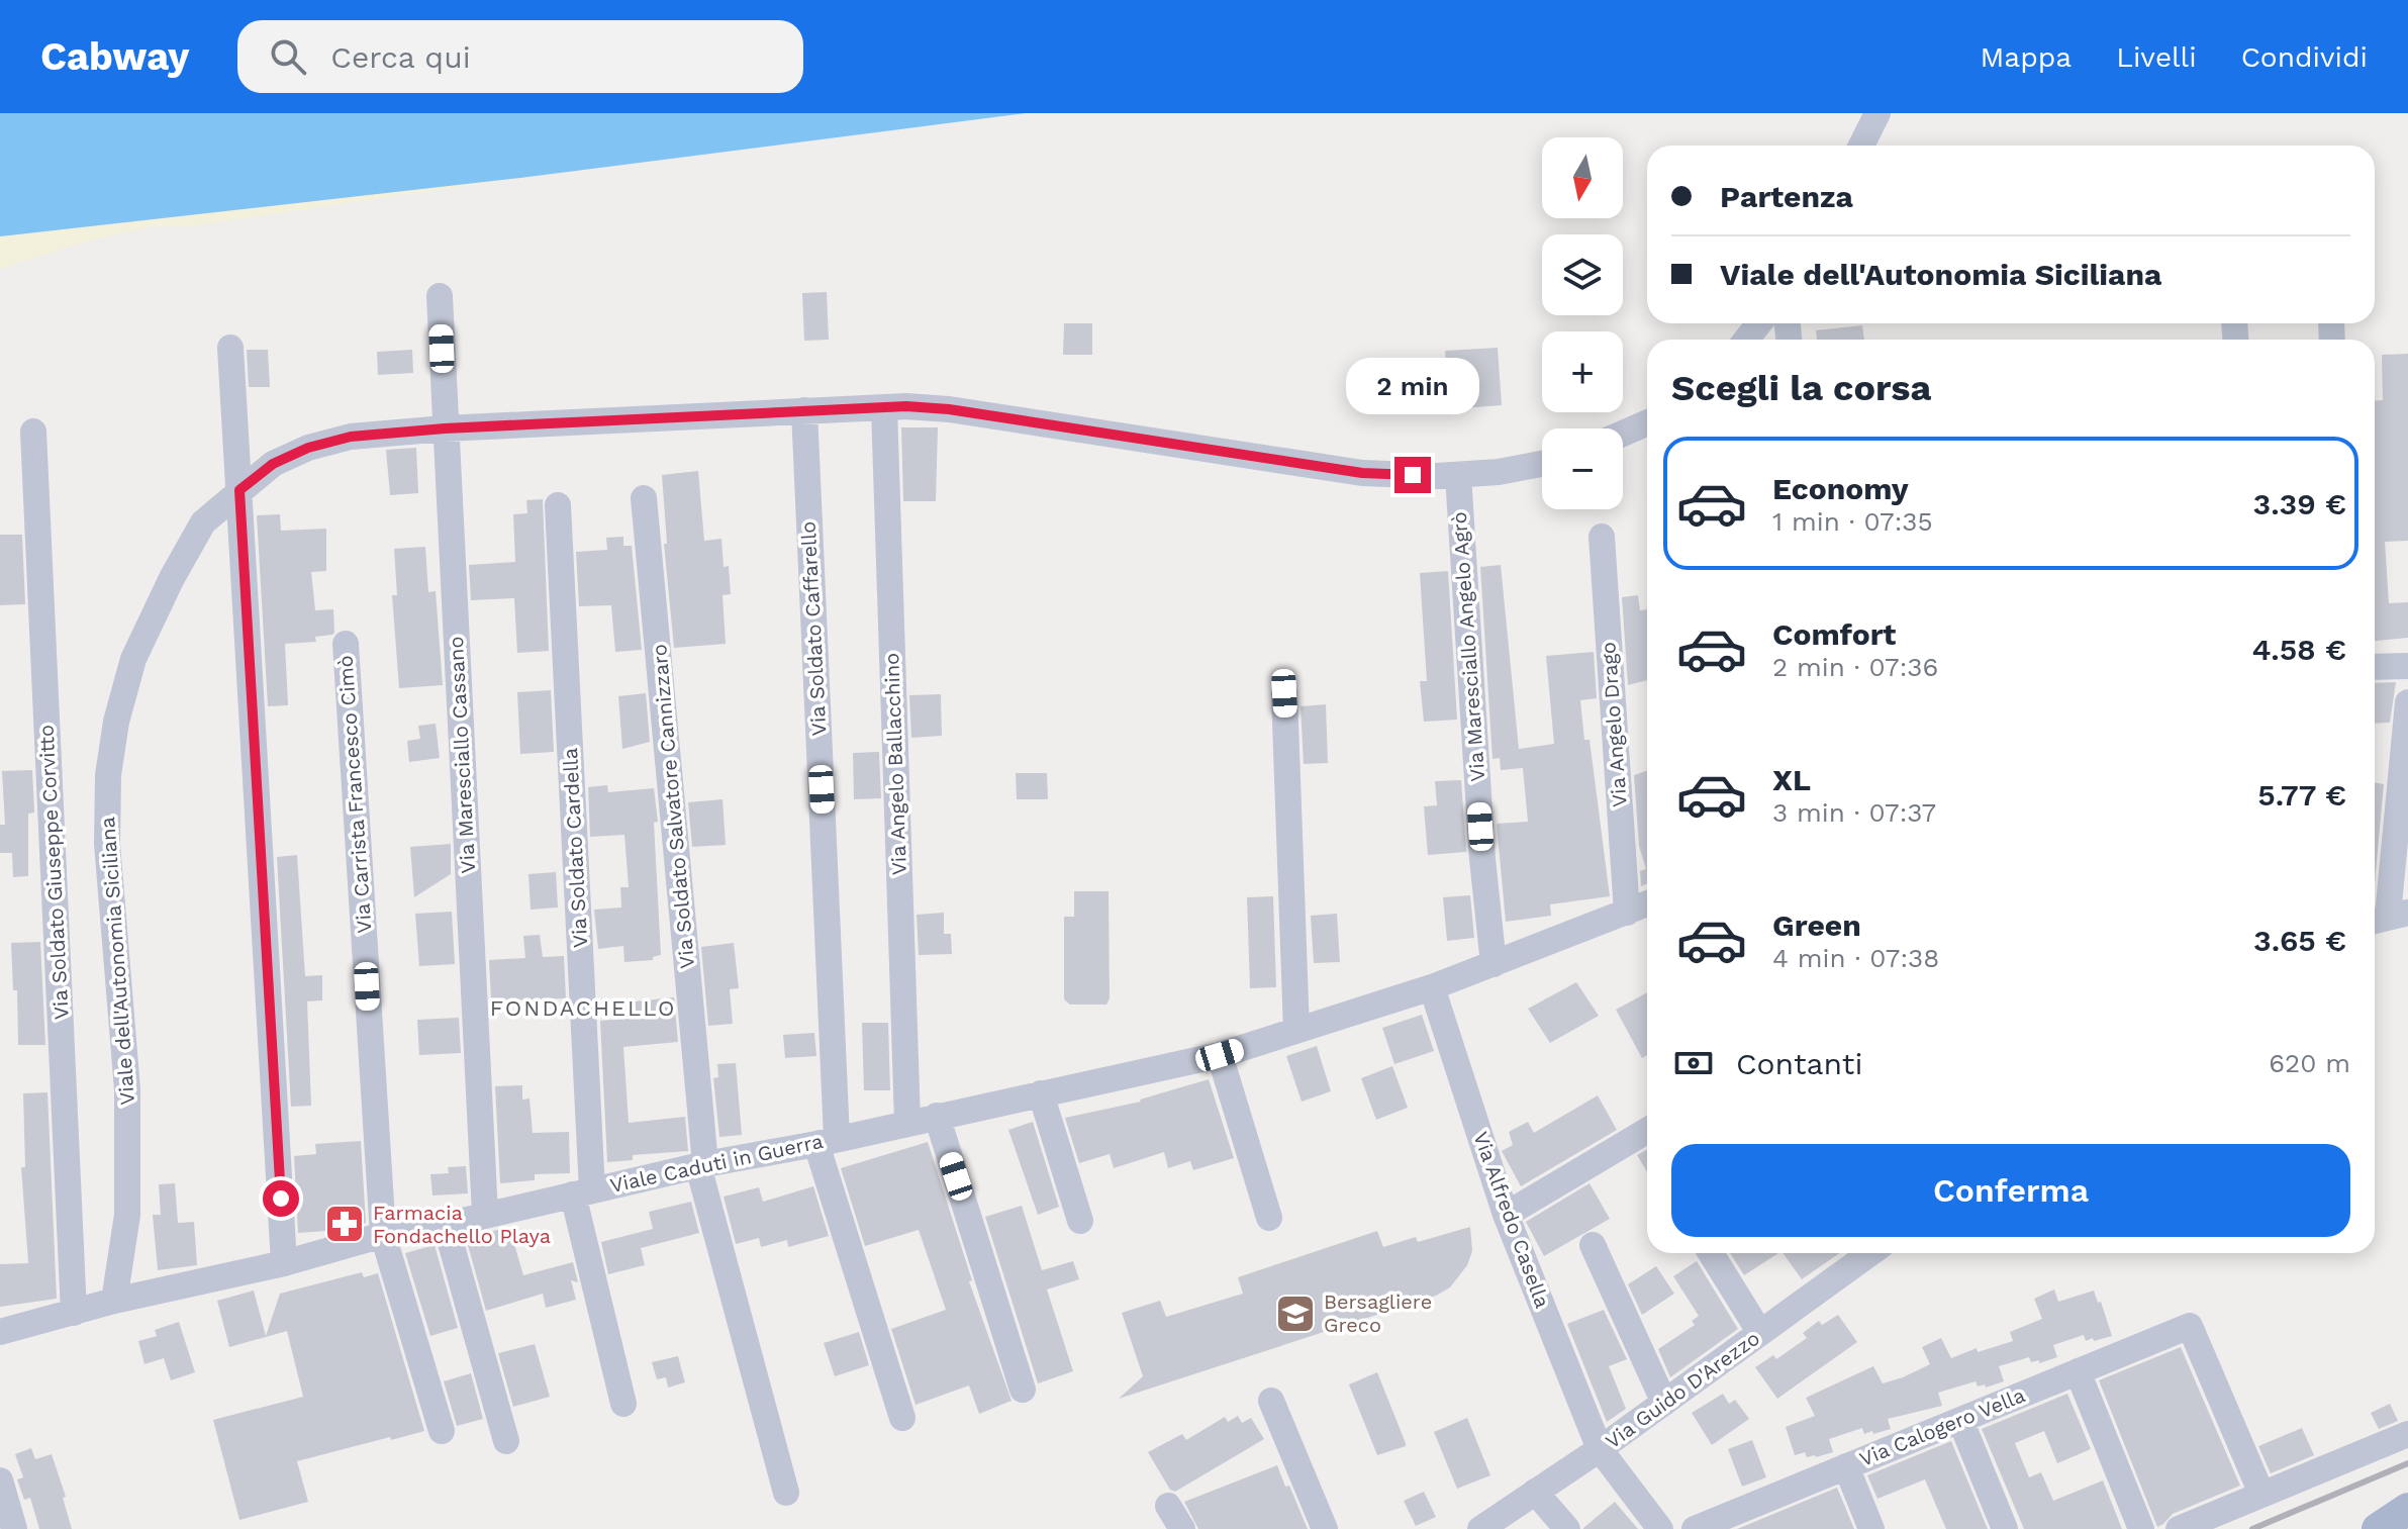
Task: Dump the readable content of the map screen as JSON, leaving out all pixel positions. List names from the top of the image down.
{
  "streets": {
    "street": [
      "Via Soldato Caffarello",
      "Via Maresciallo Angelo Agrò",
      "Via Angelo Drago",
      "Via Maresciallo Cassano",
      "Via Angelo Ballacchino",
      "Via Carrista Francesco Cimò",
      "Via Soldato Salvatore Cannizzaro",
      "Via Soldato Cardella",
      "Via Soldato Giuseppe Corvitto",
      "Viale dell'Autonomia Siciliana",
      "Viale Caduti in Guerra",
      "Via Alfredo Casella",
      "Via Guido D'Arezzo",
      "Via Calogero Vella"
    ]
  },
  "crossings": [
    ["Via Soldato Caffarello", "Viale dell'Autonomia Siciliana"],
    ["Via Soldato Caffarello", "Viale Caduti in Guerra"],
    ["Via Maresciallo Angelo Agrò", "Viale dell'Autonomia Siciliana"],
    ["Via Maresciallo Angelo Agrò", "Viale Caduti in Guerra"],
    ["Via Angelo Drago", "Viale Caduti in Guerra"],
    ["Via Maresciallo Cassano", "Viale dell'Autonomia Siciliana"],
    ["Via Maresciallo Cassano", "Viale Caduti in Guerra"],
    ["Via Angelo Ballacchino", "Viale dell'Autonomia Siciliana"],
    ["Via Angelo Ballacchino", "Viale Caduti in Guerra"],
    ["Via Carrista Francesco Cimò", "Viale Caduti in Guerra"],
    ["Via Soldato Salvatore Cannizzaro", "Viale Caduti in Guerra"],
    ["Via Soldato Cardella", "Viale Caduti in Guerra"],
    ["Via Soldato Giuseppe Corvitto", "Viale Caduti in Guerra"],
    ["Viale dell'Autonomia Siciliana", "Viale Caduti in Guerra"],
    ["Viale Caduti in Guerra", "Via Alfredo Casella"],
    ["Via Alfredo Casella", "Via Guido D'Arezzo"]
  ],
  "districts": ["FONDACHELLO"],
  "places": {
    "pharmacy": ["Farmacia Fondachello Playa"],
    "school or university": ["Bersagliere Greco"]
  },
  "north": "bottom",
  "page": {
    "header": "Cabway",
    "search": "Cerca qui",
    "nav": ["Mappa", "Livelli", "Condividi"],
    "map_buttons": ["+", "−"],
    "banner": ["Partenza", "Viale dell'Autonomia Siciliana"],
    "heading": "Scegli la corsa",
    "bubble": "2 min",
    "list": [
      {
        "name": "Economy",
        "note": "1 min · 07:35",
        "value": "3.39 €"
      },
      {
        "name": "Comfort",
        "note": "2 min · 07:36",
        "value": "4.58 €"
      },
      {
        "name": "XL",
        "note": "3 min · 07:37",
        "value": "5.77 €"
      },
      {
        "name": "Green",
        "note": "4 min · 07:38",
        "value": "3.65 €"
      }
    ],
    "pay": ["Contanti", "620 m"],
    "buttons": "Conferma"
  }
}
